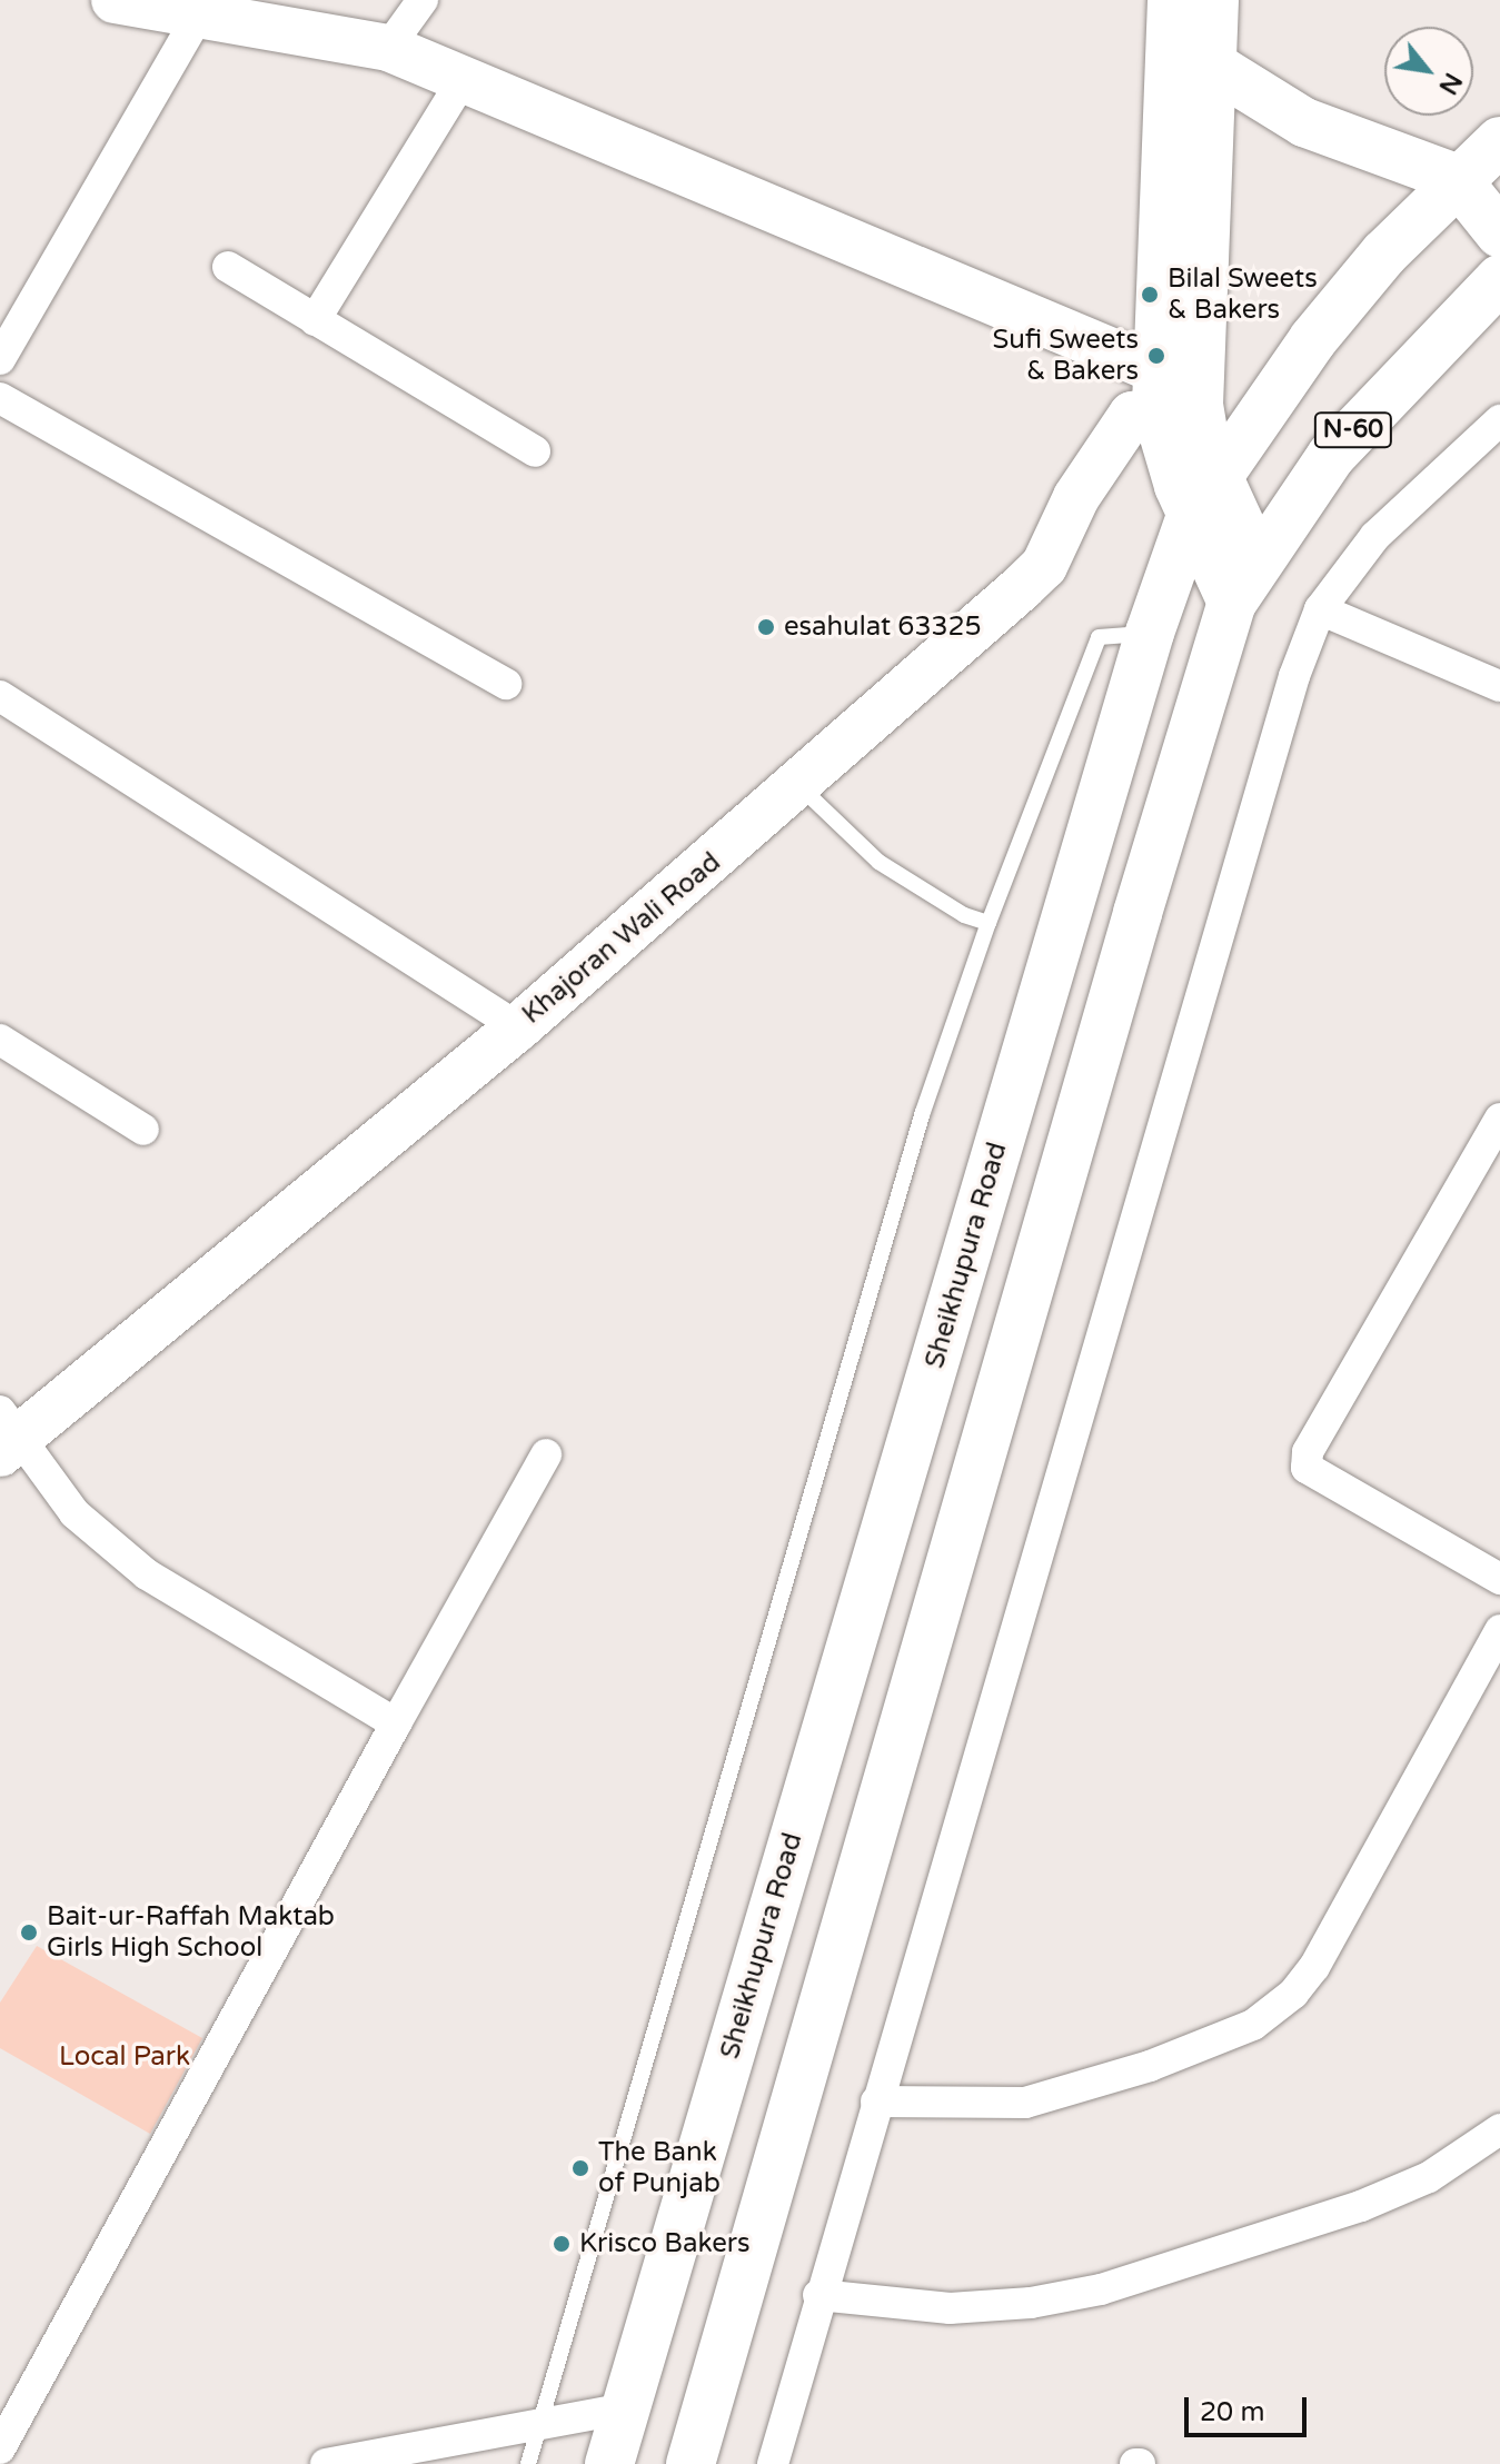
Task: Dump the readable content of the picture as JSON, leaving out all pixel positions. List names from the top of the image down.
{
  "streets": {
    "main road": ["N-60", "Sheikhupura Road"],
    "street": ["Khajoran Wali Road"]
  },
  "parks": ["Local Park"],
  "places": [
    "Bilal Sweets & Bakers",
    "Sufi Sweets & Bakers",
    "esahulat 63325",
    "Bait-ur-Raffah Maktab Girls High School",
    "The Bank of Punjab",
    "Krisco Bakers"
  ],
  "scale_bar": "20 m",
  "north": "bottom right"
}
